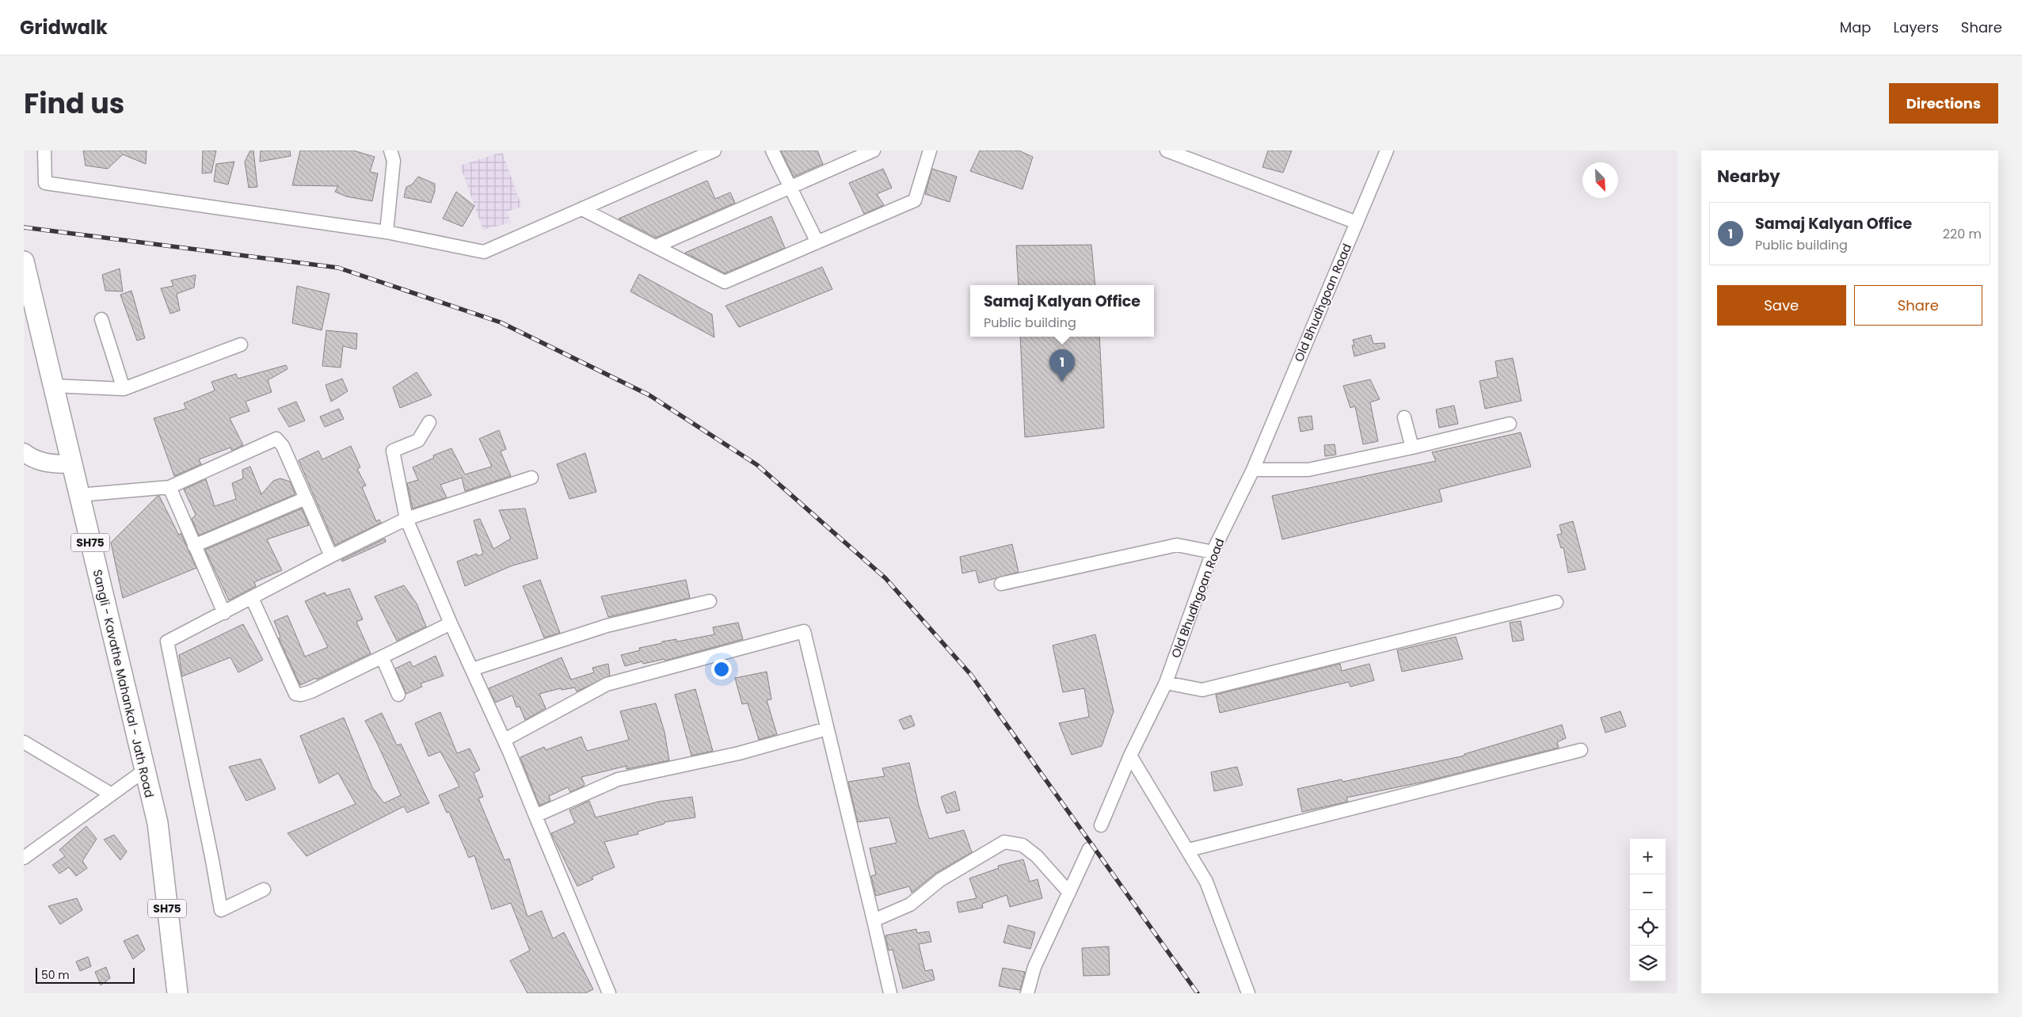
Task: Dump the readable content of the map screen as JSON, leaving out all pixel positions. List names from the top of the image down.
{
  "streets": {
    "main road": ["SH75", "Sangli - Kavathe Mahankal - Jath Road"],
    "street": ["Old Bhudhgoan Road"]
  },
  "scale_bar": "50 m",
  "north": "bottom right",
  "page": {
    "header": "Gridwalk",
    "nav": ["Map", "Layers", "Share"],
    "title": "Find us",
    "buttons": [
      "Directions",
      ["Save", "Share"]
    ],
    "heading": "Nearby",
    "list": [
      {
        "mark": "1",
        "name": "Samaj Kalyan Office",
        "note": "Public building",
        "value": "220 m"
      }
    ],
    "popup": ["Samaj Kalyan Office", "Public building"],
    "pins": "1",
    "map_buttons": ["+", "−"],
    "scale": "50 m"
  }
}
